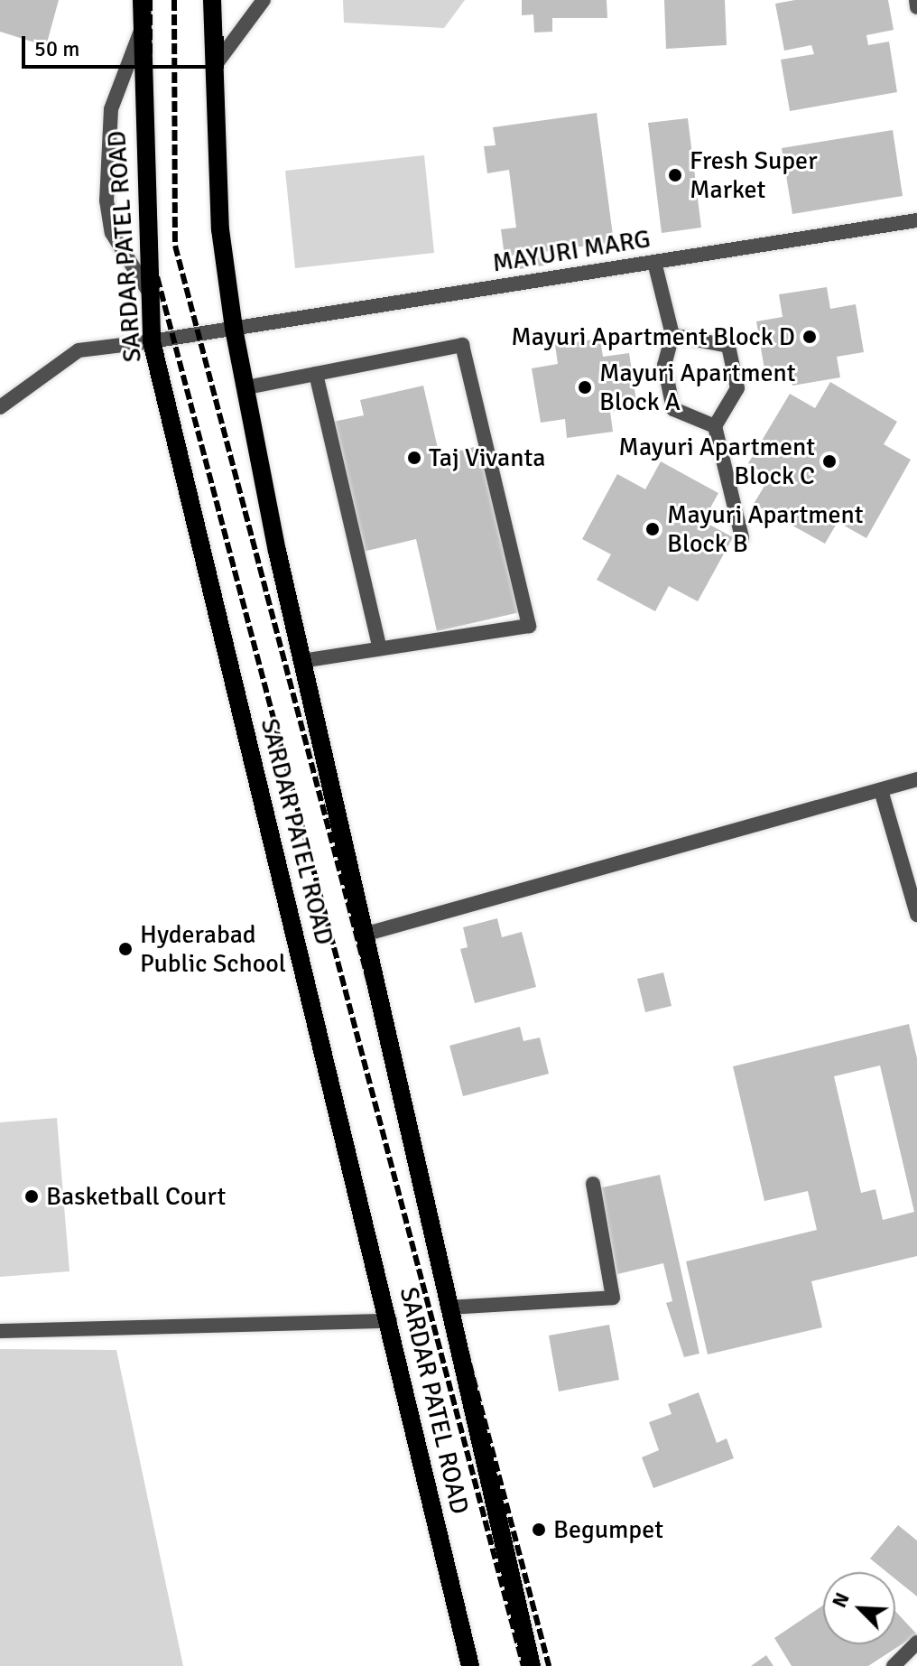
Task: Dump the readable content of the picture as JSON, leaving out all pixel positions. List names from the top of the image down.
{
  "streets": {
    "main road": ["SARDAR PATEL ROAD"],
    "street": ["MAYURI MARG"]
  },
  "crossings": [
    ["SARDAR PATEL ROAD", "MAYURI MARG"]
  ],
  "places": [
    "Fresh Super Market",
    "Mayuri Apartment Block D",
    "Mayuri Apartment Block A",
    "Taj Vivanta",
    "Mayuri Apartment Block C",
    "Mayuri Apartment Block B",
    "Hyderabad Public School",
    "Basketball Court",
    "Begumpet"
  ],
  "scale_bar": "50 m",
  "north": "top left"
}
